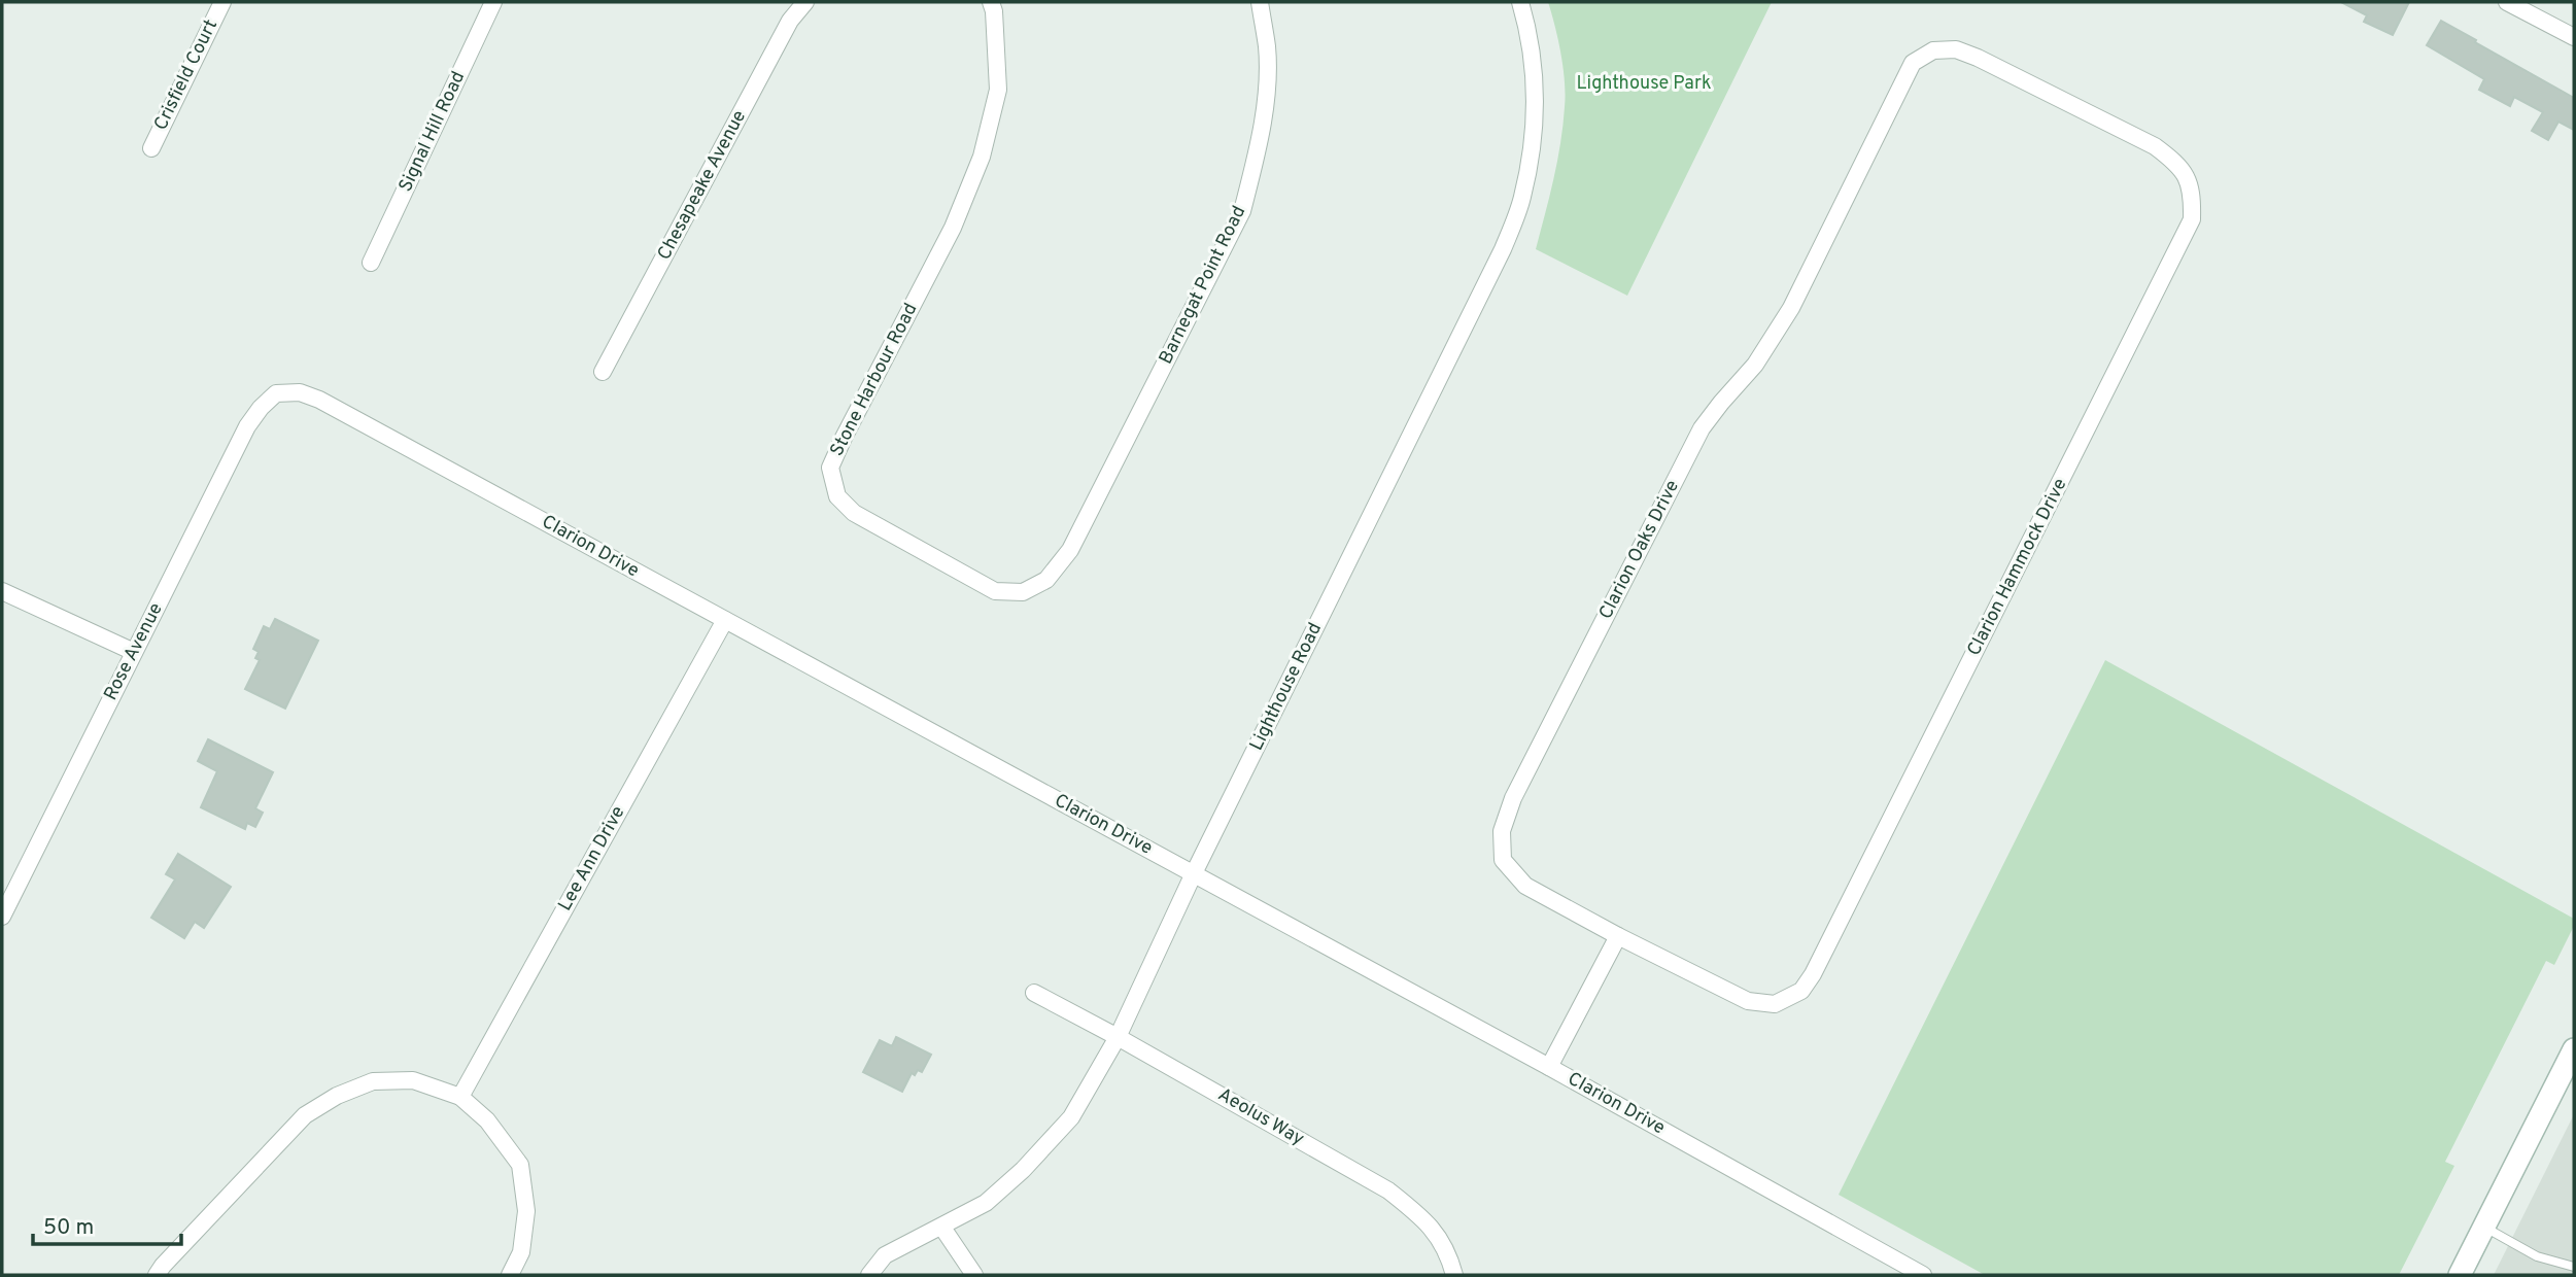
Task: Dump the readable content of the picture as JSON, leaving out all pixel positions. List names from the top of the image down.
{
  "streets": {
    "street": [
      "Crisfield Court",
      "Signal Hill Road",
      "Chesapeake Avenue",
      "Barnegat Point Road",
      "Stone Harbour Road",
      "Clarion Drive",
      "Clarion Oaks Drive",
      "Clarion Hammock Drive",
      "Rose Avenue",
      "Lighthouse Road",
      "Lee Ann Drive",
      "Aeolus Way"
    ]
  },
  "crossings": [
    ["Barnegat Point Road", "Stone Harbour Road"],
    ["Clarion Drive", "Rose Avenue"],
    ["Clarion Drive", "Lighthouse Road"],
    ["Clarion Drive", "Lee Ann Drive"],
    ["Clarion Oaks Drive", "Clarion Hammock Drive"],
    ["Lighthouse Road", "Aeolus Way"]
  ],
  "parks": ["Lighthouse Park"],
  "scale_bar": "50 m"
}
